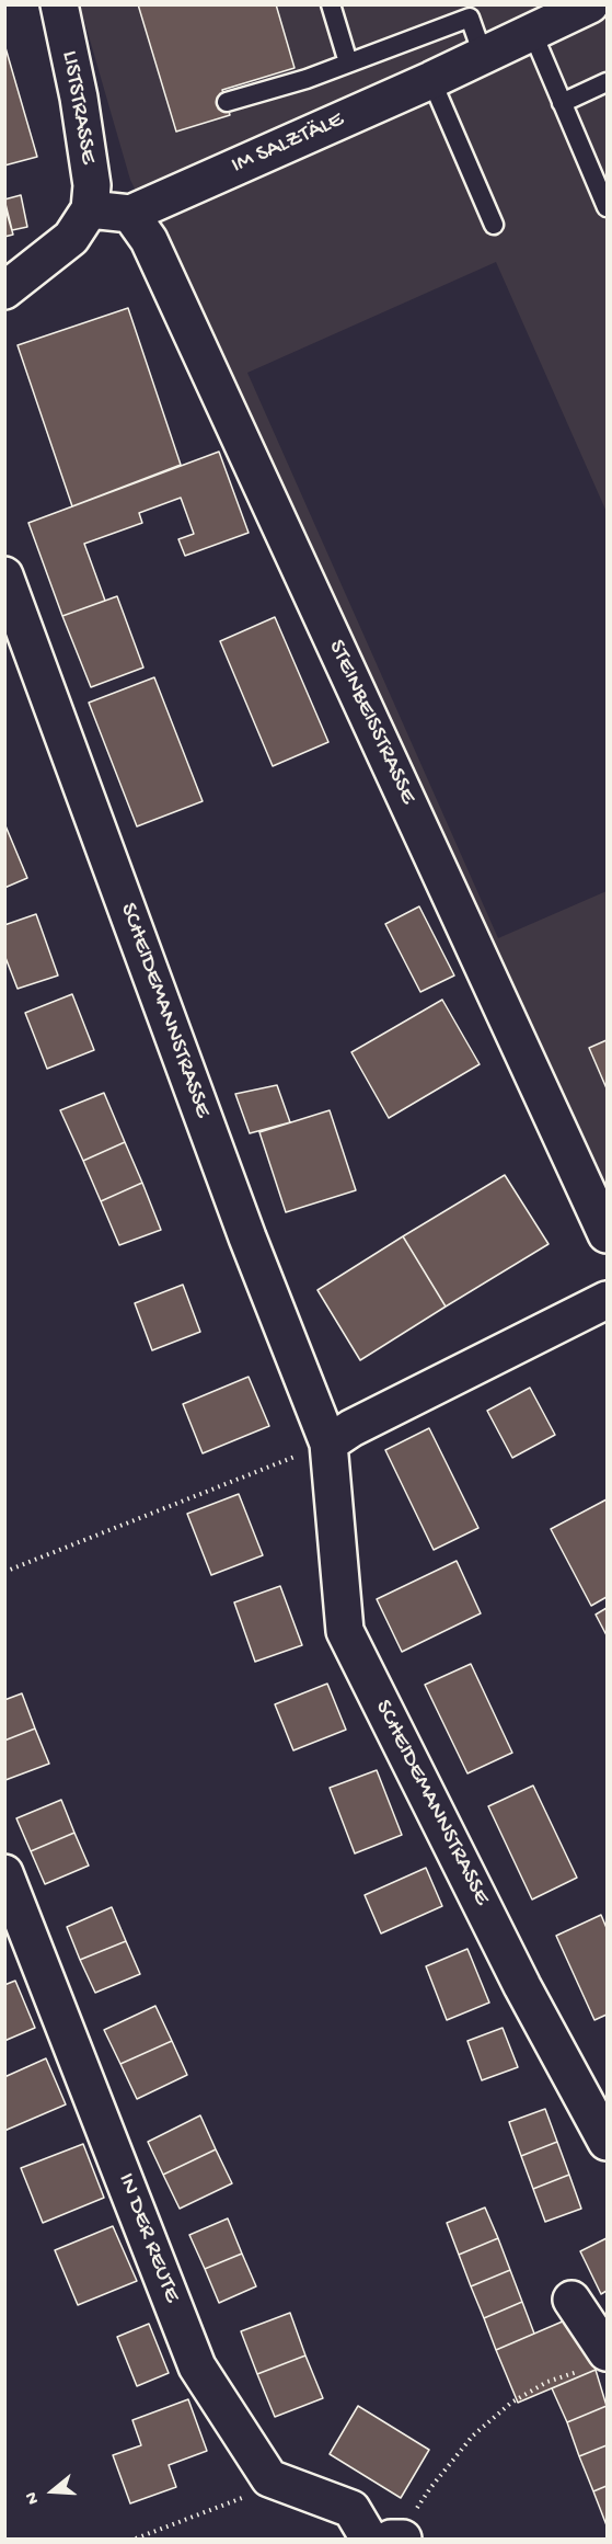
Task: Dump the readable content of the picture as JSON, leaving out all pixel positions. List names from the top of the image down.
{
  "streets": {
    "street": [
      "LISTSTRASSE",
      "IM SALZTÄLE",
      "STEINBEISSTRASSE",
      "SCHEIDEMANNSTRASSE",
      "IN DER REUTE"
    ]
  },
  "crossings": [
    ["IM SALZTÄLE", "STEINBEISSTRASSE"]
  ],
  "north": "left"
}
